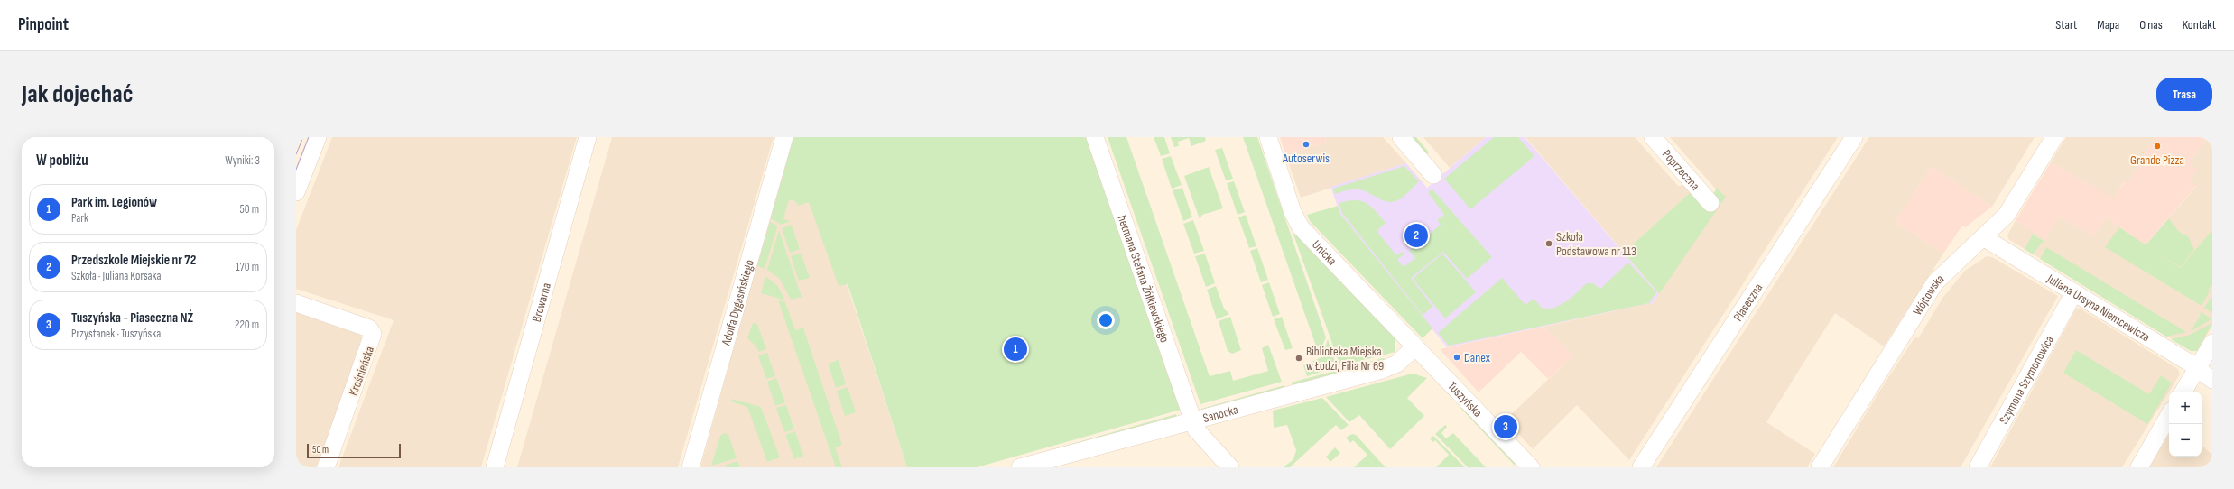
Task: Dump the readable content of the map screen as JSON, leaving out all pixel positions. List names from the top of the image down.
{
  "streets": {
    "street": [
      "Poprzeczna",
      "Unicka",
      "hetmana Stefana Żółkiewskiego",
      "Wójtowska",
      "Browarna",
      "Adolfa Dygasińskiego",
      "Piaseczna",
      "Juliana Ursyna Niemcewicza",
      "Krośnieńska",
      "Szymona Szymonowica",
      "Tuszyńska",
      "Sanocka"
    ]
  },
  "crossings": [
    ["Unicka", "Tuszyńska"],
    ["Unicka", "Sanocka"],
    ["hetmana Stefana Żółkiewskiego", "Sanocka"],
    ["Wójtowska", "Juliana Ursyna Niemcewicza"],
    ["Juliana Ursyna Niemcewicza", "Szymona Szymonowica"],
    ["Tuszyńska", "Sanocka"]
  ],
  "places": [
    "Autoserwis",
    "Grande Pizza",
    "Szkoła Podstawowa nr 113",
    "Danex",
    "Biblioteka Miejska w Łodzi, Filia Nr 69"
  ],
  "scale_bar": "50 m",
  "page": {
    "header": "Pinpoint",
    "nav": [
      "Start",
      "Mapa",
      "O nas",
      "Kontakt"
    ],
    "buttons": "Trasa",
    "title": "Jak dojechać",
    "heading": ["W pobliżu", "Wyniki: 3"],
    "list": [
      {
        "mark": "1",
        "name": "Park im. Legionów",
        "note": "Park",
        "value": "50 m"
      },
      {
        "mark": "2",
        "name": "Przedszkole Miejskie nr 72",
        "note": "Szkoła · Juliana Korsaka",
        "value": "170 m"
      },
      {
        "mark": "3",
        "name": "Tuszyńska - Piaseczna NŻ",
        "note": "Przystanek · Tuszyńska",
        "value": "220 m"
      }
    ],
    "pins": ["2", "1", "3"],
    "map_buttons": ["+", "−"],
    "scale": "50 m"
  }
}
